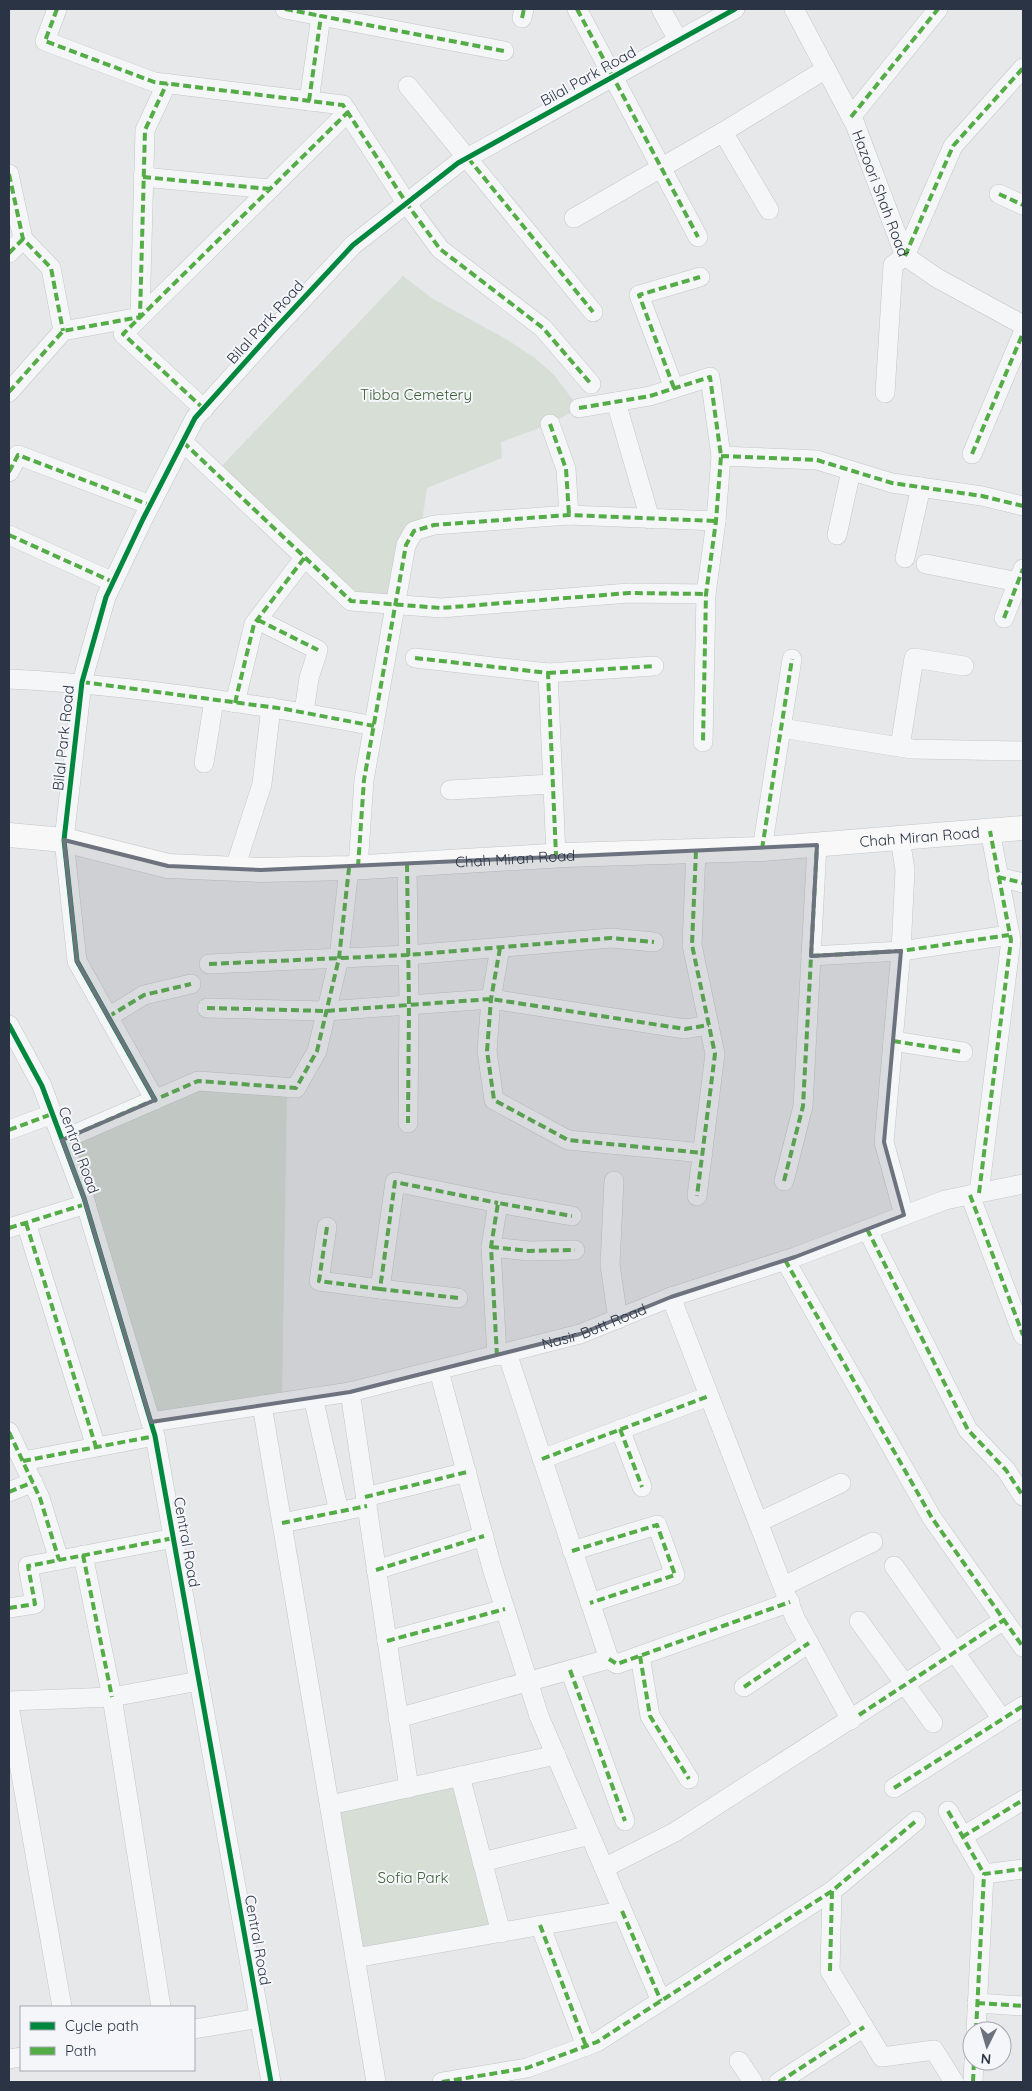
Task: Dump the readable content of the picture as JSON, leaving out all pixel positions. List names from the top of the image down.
{
  "streets": {
    "main road": ["Chah Miran Road"],
    "street": [
      "Bilal Park Road",
      "Hazoori Shah Road",
      "Central Road",
      "Nasir Butt Road"
    ]
  },
  "crossings": [
    ["Bilal Park Road", "Chah Miran Road"],
    ["Central Road", "Nasir Butt Road"]
  ],
  "parks": ["Tibba Cemetery", "Sofia Park"],
  "legend": ["Cycle path", "Path"],
  "north": "bottom"
}
